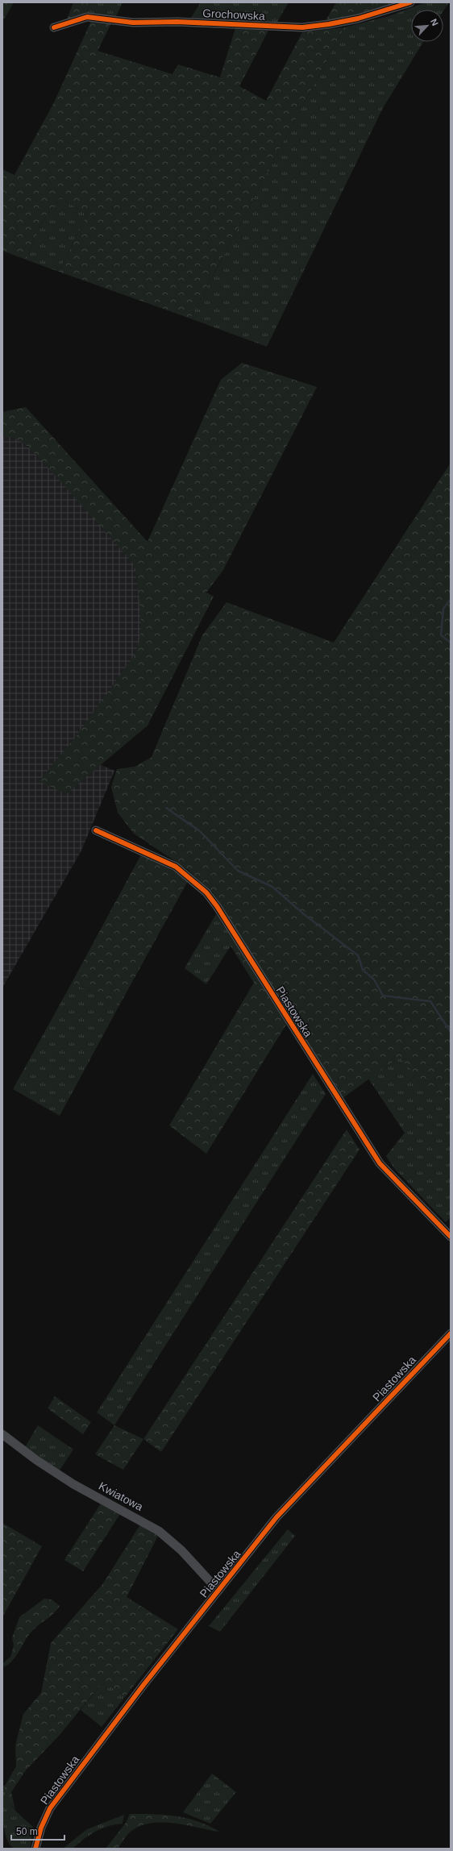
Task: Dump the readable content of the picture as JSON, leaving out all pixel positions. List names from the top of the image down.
{
  "streets": {
    "street": ["Grochowska", "Piastowska", "Kwiatowa"]
  },
  "crossings": [
    ["Piastowska", "Kwiatowa"]
  ],
  "scale_bar": "50 m",
  "north": "top right"
}
